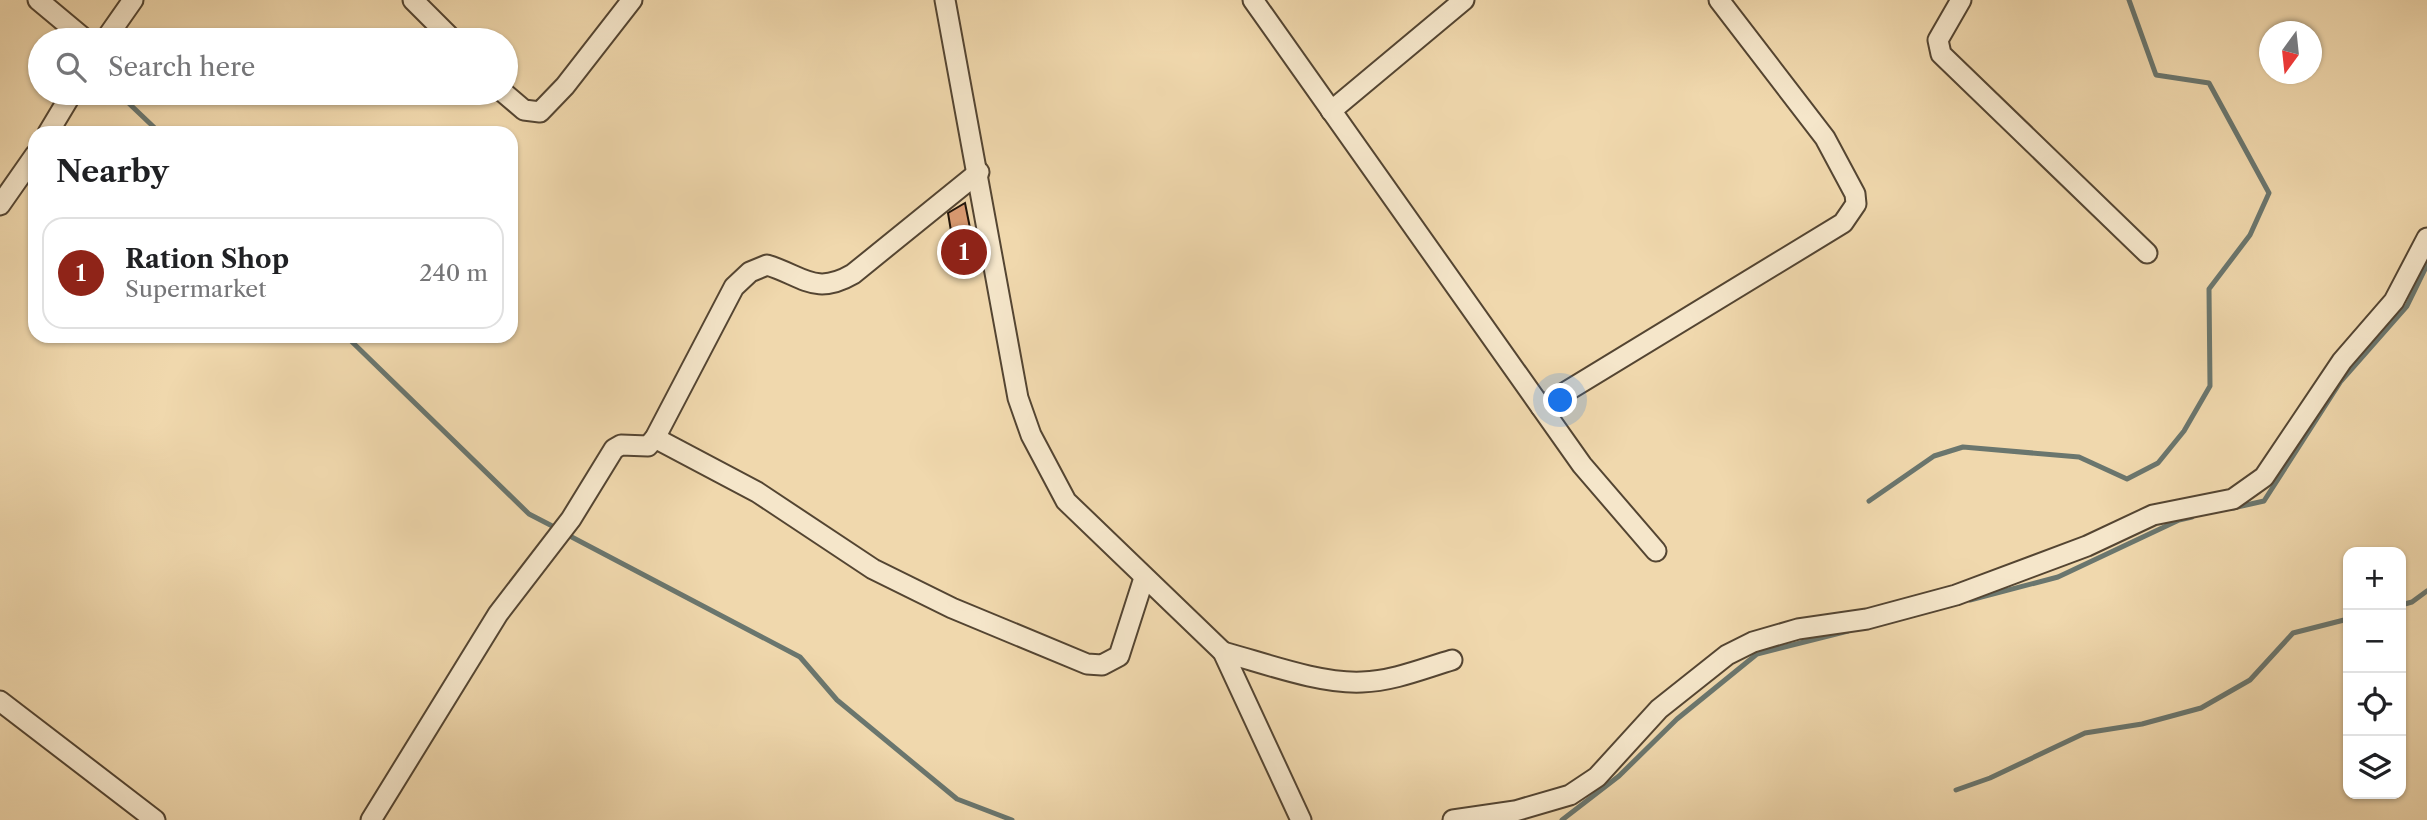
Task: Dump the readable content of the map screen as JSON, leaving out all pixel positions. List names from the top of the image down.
{
  "north": "bottom",
  "page": {
    "search": "Search here",
    "heading": "Nearby",
    "list": [
      {
        "mark": "1",
        "name": "Ration Shop",
        "note": "Supermarket",
        "value": "240 m"
      }
    ],
    "pins": "1",
    "map_buttons": ["+", "−"]
  }
}
